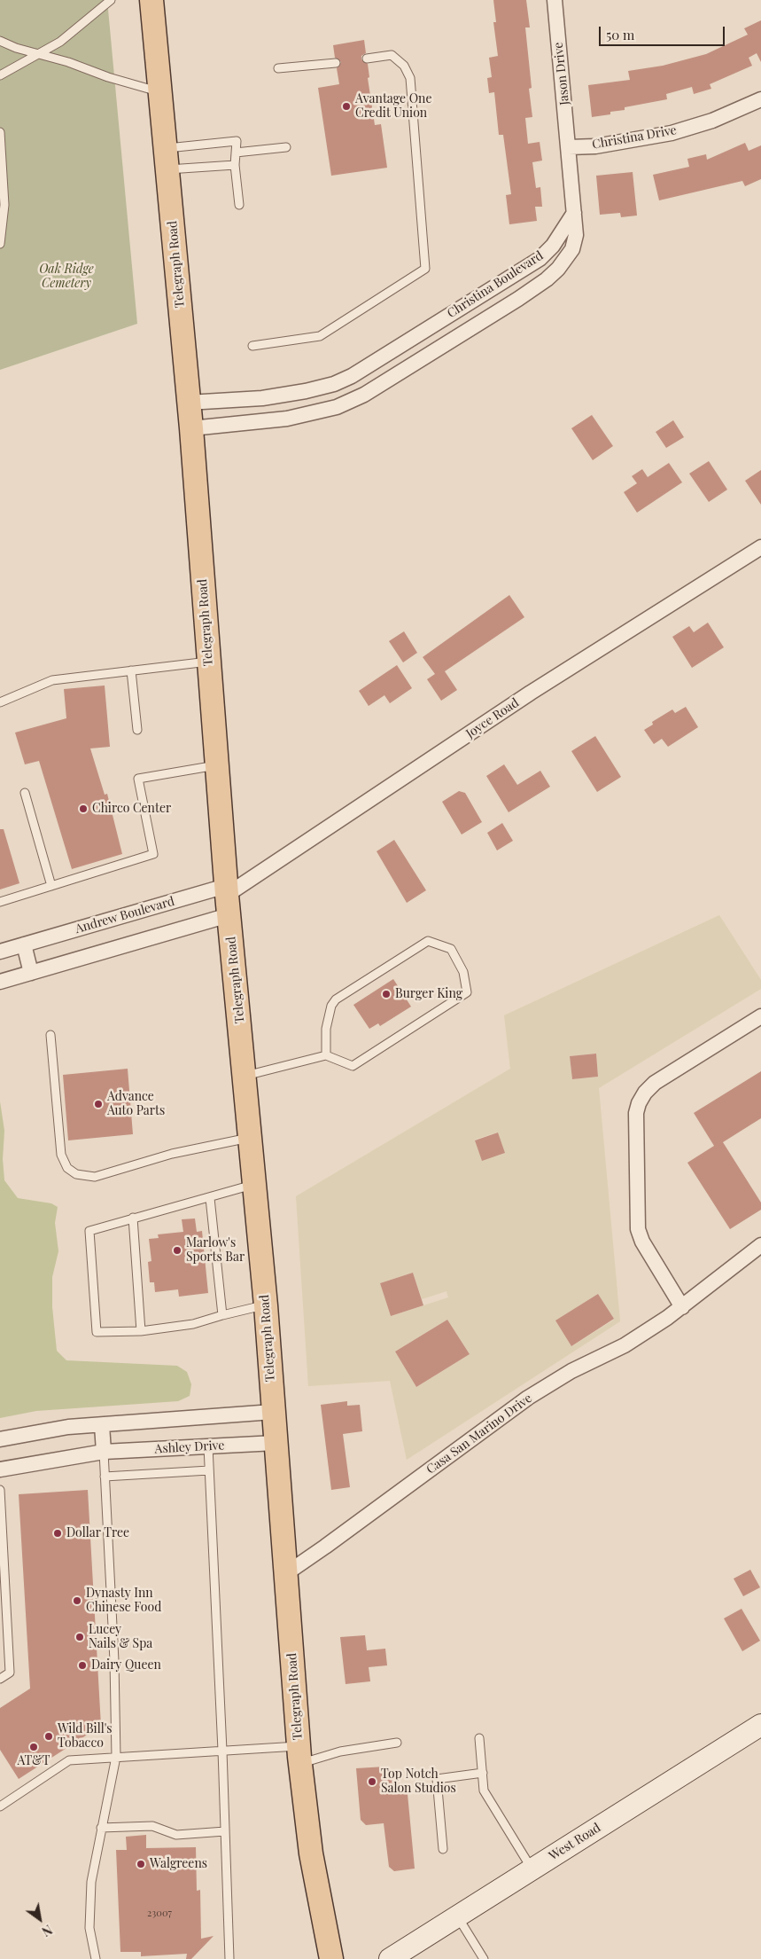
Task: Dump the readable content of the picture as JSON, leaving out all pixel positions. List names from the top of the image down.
{
  "streets": {
    "main road": ["Telegraph Road"],
    "street": [
      "Jason Drive",
      "Christina Drive",
      "Christina Boulevard",
      "Joyce Road",
      "Andrew Boulevard",
      "Casa San Marino Drive",
      "Ashley Drive",
      "West Road"
    ]
  },
  "crossings": [
    ["Jason Drive", "Christina Drive"],
    ["Telegraph Road", "Christina Boulevard"],
    ["Telegraph Road", "Joyce Road"],
    ["Telegraph Road", "Andrew Boulevard"],
    ["Telegraph Road", "Casa San Marino Drive"],
    ["Telegraph Road", "Ashley Drive"],
    ["Joyce Road", "Andrew Boulevard"]
  ],
  "parks": ["Oak Ridge Cemetery"],
  "places": [
    "Avantage One Credit Union",
    "Chirco Center",
    "Burger King",
    "Advance Auto Parts",
    "Marlow's Sports Bar",
    "Dollar Tree",
    "Dynasty Inn Chinese Food",
    "Lucey Nails & Spa",
    "Dairy Queen",
    "Wild Bill's Tobacco",
    "AT&T",
    "Top Notch Salon Studios",
    "Walgreens"
  ],
  "house_numbers": ["23007"],
  "scale_bar": "50 m",
  "north": "bottom right"
}
